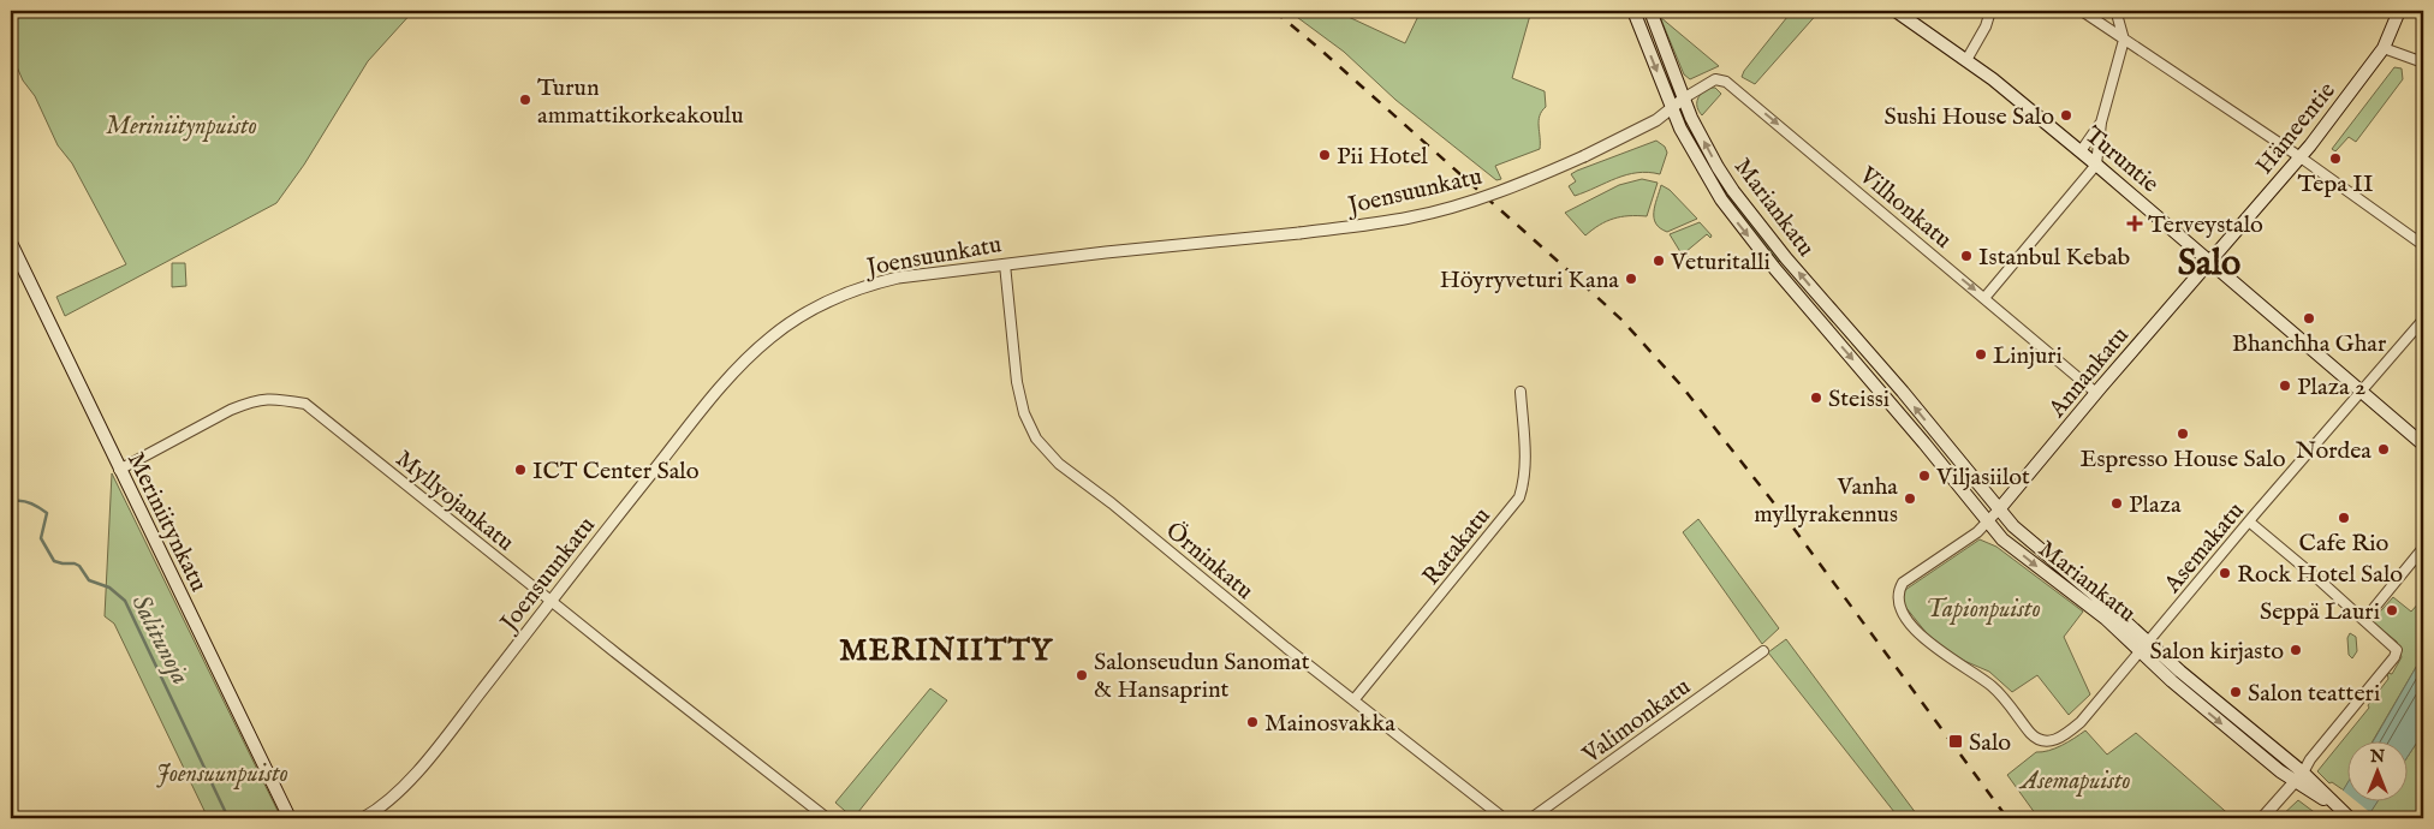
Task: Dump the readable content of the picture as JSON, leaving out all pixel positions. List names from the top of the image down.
{
  "streets": {
    "main road": [
      "Hämeentie",
      "Turuntie",
      "Mariankatu",
      "Annankatu",
      "Meriniitynkatu"
    ],
    "street": [
      "Joensuunkatu",
      "Vilhonkatu",
      "Myllyojankatu",
      "Ratakatu",
      "Asemakatu",
      "Örninkatu",
      "Valimonkatu"
    ]
  },
  "crossings": [
    ["Hämeentie", "Turuntie"],
    ["Hämeentie", "Annankatu"],
    ["Turuntie", "Annankatu"],
    ["Turuntie", "Asemakatu"],
    ["Joensuunkatu", "Mariankatu"],
    ["Joensuunkatu", "Vilhonkatu"],
    ["Joensuunkatu", "Myllyojankatu"],
    ["Joensuunkatu", "Örninkatu"],
    ["Mariankatu", "Vilhonkatu"],
    ["Mariankatu", "Annankatu"],
    ["Mariankatu", "Asemakatu"],
    ["Vilhonkatu", "Annankatu"],
    ["Annankatu", "Asemakatu"],
    ["Myllyojankatu", "Meriniitynkatu"],
    ["Ratakatu", "Örninkatu"]
  ],
  "one_way": ["Vilhonkatu"],
  "districts": ["Salo", "MERINIITTY"],
  "water": ["Salitunoja"],
  "parks": [
    "Meriniitynpuisto",
    "Tapionpuisto",
    "Joensuunpuisto",
    "Asemapuisto"
  ],
  "places": {
    "other": [
      "Turun ammattikorkeakoulu",
      "Sushi House Salo",
      "Pii Hotel",
      "Tepa II",
      "Istanbul Kebab",
      "Veturitalli",
      "Höyryveturi Kana",
      "Bhanchha Ghar",
      "Linjuri",
      "Plaza 2",
      "Steissi",
      "Espresso House Salo",
      "Nordea",
      "ICT Center Salo",
      "Viljasiilot",
      "Vanha myllyrakennus",
      "Plaza",
      "Cafe Rio",
      "Rock Hotel Salo",
      "Seppä Lauri",
      "Salon kirjasto",
      "Salonseudun Sanomat & Hansaprint",
      "Salon teatteri",
      "Mainosvakka"
    ],
    "health": ["Terveystalo"],
    "transit": ["Salo"]
  },
  "north": "top"
}
